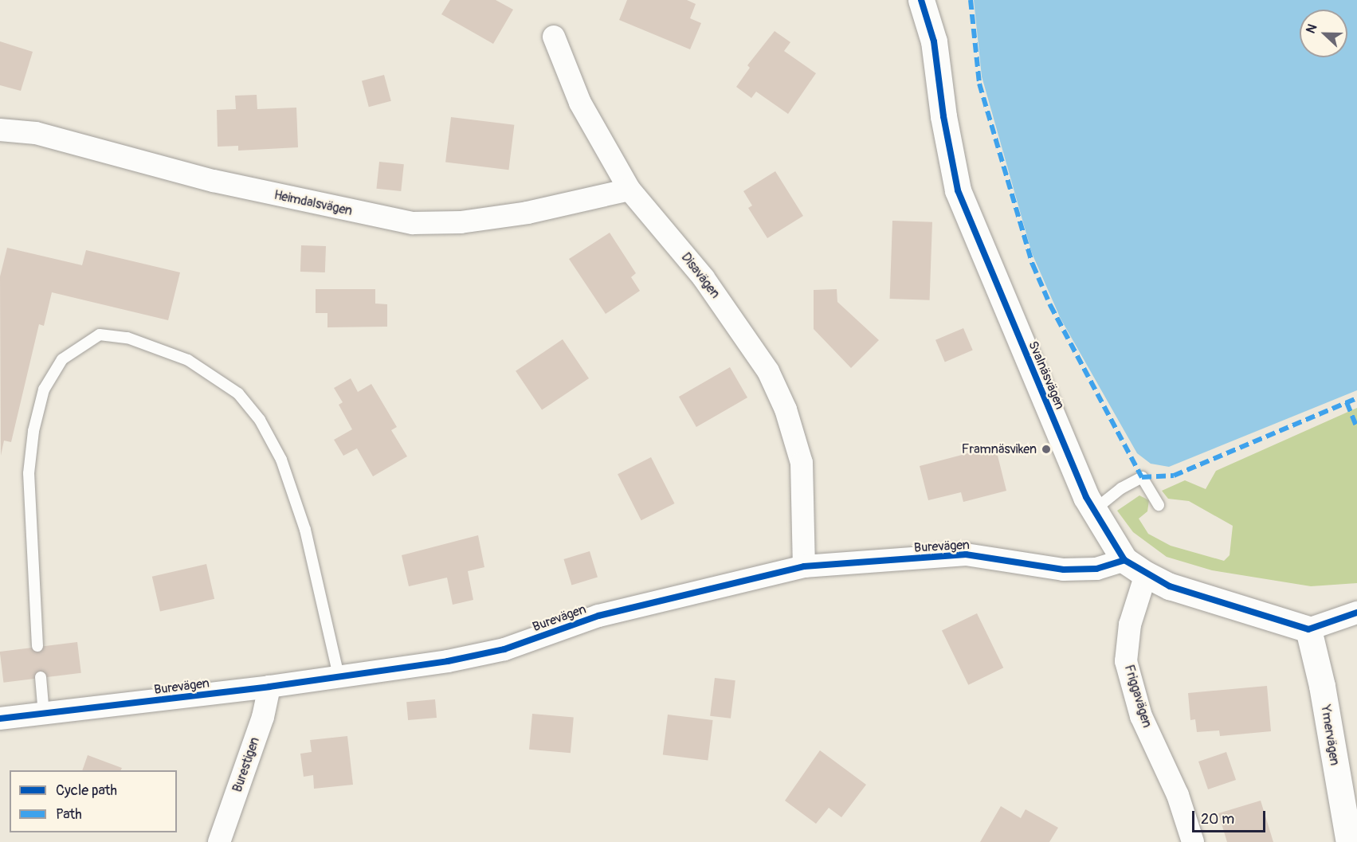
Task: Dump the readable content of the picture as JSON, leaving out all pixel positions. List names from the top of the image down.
{
  "streets": {
    "street": [
      "Heimdalsvägen",
      "Disavägen",
      "Svalnäsvägen",
      "Burevägen",
      "Friggavägen",
      "Ymervägen",
      "Burestigen"
    ]
  },
  "crossings": [
    ["Heimdalsvägen", "Disavägen"],
    ["Disavägen", "Burevägen"],
    ["Svalnäsvägen", "Burevägen"],
    ["Svalnäsvägen", "Friggavägen"],
    ["Svalnäsvägen", "Ymervägen"],
    ["Burevägen", "Burestigen"]
  ],
  "places": ["Framnäsviken"],
  "legend": ["Cycle path", "Path"],
  "scale_bar": "20 m",
  "north": "left"
}
